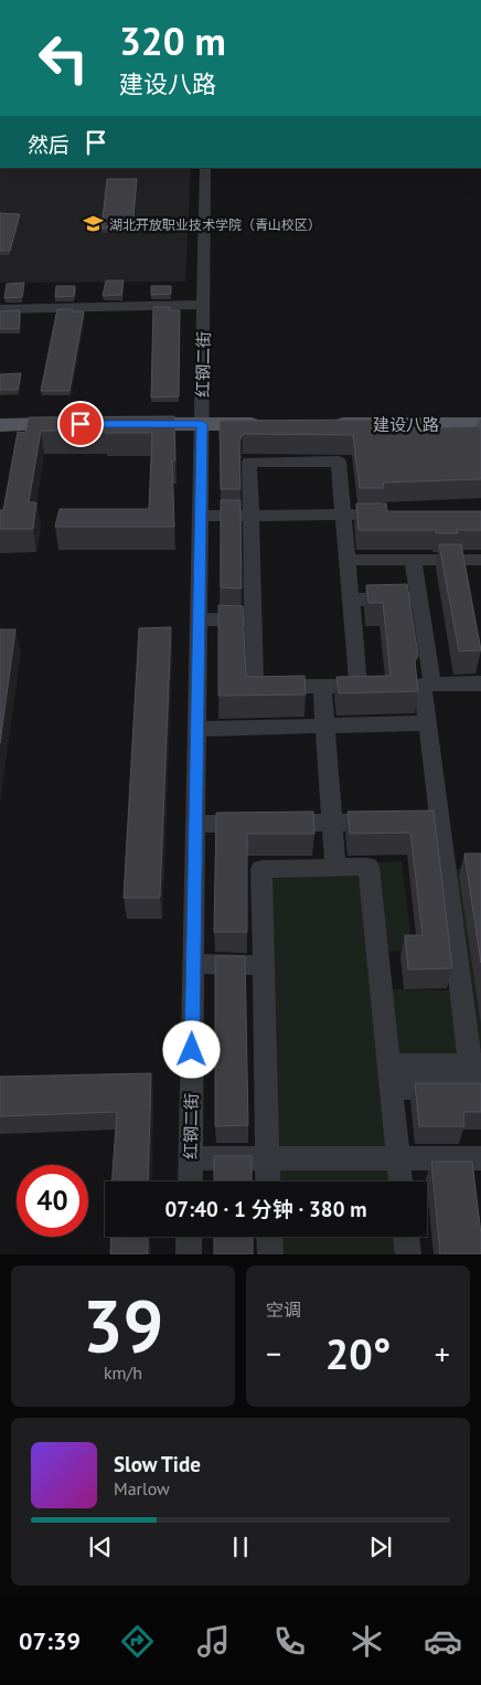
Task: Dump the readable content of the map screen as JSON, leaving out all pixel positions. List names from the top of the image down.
{
  "streets": {
    "main road": ["建设八路"],
    "street": ["红钢二街"]
  },
  "places": {
    "school or university": ["湖北开放职业技术学院（青山校区）"]
  },
  "page": {
    "turn": ["320 m", "建设八路"],
    "then": "然后",
    "limit": "40",
    "trip": "07:40 · 1 分钟 · 380 m",
    "tile": [
      ["39", "km/h"],
      "空调"
    ],
    "heat": ["−", "20°", "+"],
    "song": ["Slow Tide", "Marlow"],
    "tabs": "07:39"
  }
}
